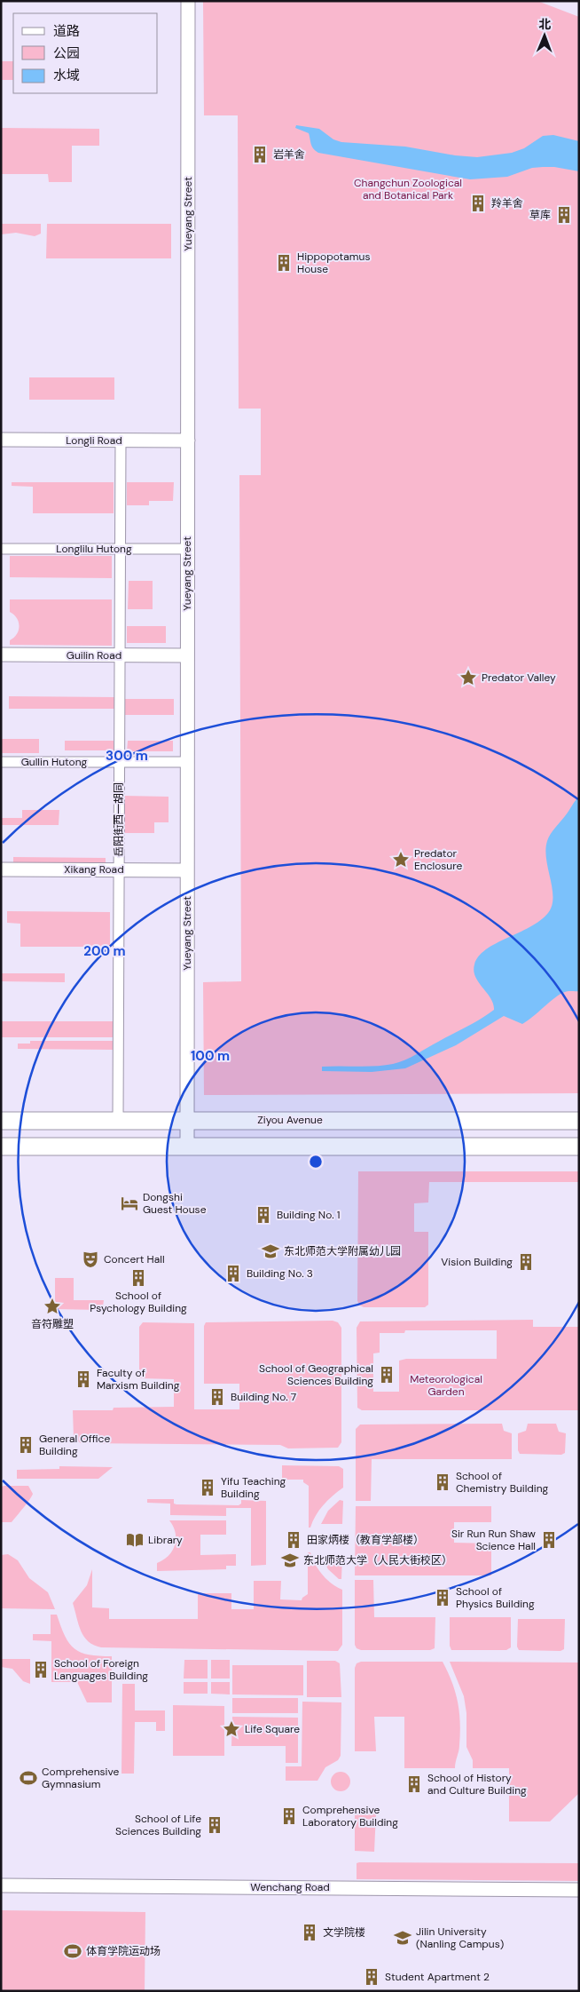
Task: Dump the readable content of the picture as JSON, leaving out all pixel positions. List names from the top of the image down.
{
  "streets": {
    "main road": ["Ziyou Avenue"],
    "street": [
      "Yueyang Street",
      "Longli Road",
      "Longlilu Hutong",
      "Guilin Road",
      "Gullin Hutong",
      "岳阳街西一胡同",
      "Xikang Road",
      "Wenchang Road"
    ]
  },
  "crossings": [
    ["Yueyang Street", "Longli Road"],
    ["Yueyang Street", "Longlilu Hutong"],
    ["Yueyang Street", "Guilin Road"],
    ["Yueyang Street", "Gullin Hutong"],
    ["Yueyang Street", "Xikang Road"],
    ["Yueyang Street", "Ziyou Avenue"],
    ["Longli Road", "岳阳街西一胡同"],
    ["Longlilu Hutong", "岳阳街西一胡同"],
    ["Guilin Road", "岳阳街西一胡同"],
    ["Gullin Hutong", "岳阳街西一胡同"],
    ["岳阳街西一胡同", "Xikang Road"],
    ["岳阳街西一胡同", "Ziyou Avenue"]
  ],
  "parks": ["Changchun Zoological and Botanical Park", "Meteorological Garden"],
  "places": {
    "building": [
      "岩羊舍",
      "羚羊舍",
      "草库",
      "Hippopotamus House",
      "Building No. 1",
      "Vision Building",
      "Building No. 3",
      "School of Psychology Building",
      "School of Geographical Sciences Building",
      "Faculty of Marxism Building",
      "Building No. 7",
      "General Office Building",
      "School of Chemistry Building",
      "Yifu Teaching Building",
      "田家炳楼（教育学部楼）",
      "Sir Run Run Shaw Science Hall",
      "School of Physics Building",
      "School of Foreign Languages Building",
      "School of History and Culture Building",
      "Comprehensive Laboratory Building",
      "School of Life Sciences Building",
      "文学院楼",
      "Student Apartment 2"
    ],
    "place": [
      "Predator Valley",
      "Predator Enclosure",
      "音符雕塑",
      "Life Square"
    ],
    "hotel": ["Dongshi Guest House"],
    "school or university": ["东北师范大学附属幼儿园", "东北师范大学（人民大街校区）", "Jilin University (Nanling Campus)"],
    "theatre": ["Concert Hall"],
    "library": ["Library"],
    "sports": ["Comprehensive Gymnasium", "体育学院运动场"]
  },
  "legend": ["道路", "公园", "水域"],
  "north": "top",
  "rings": ["300 m", "200 m", "100 m"]
}
